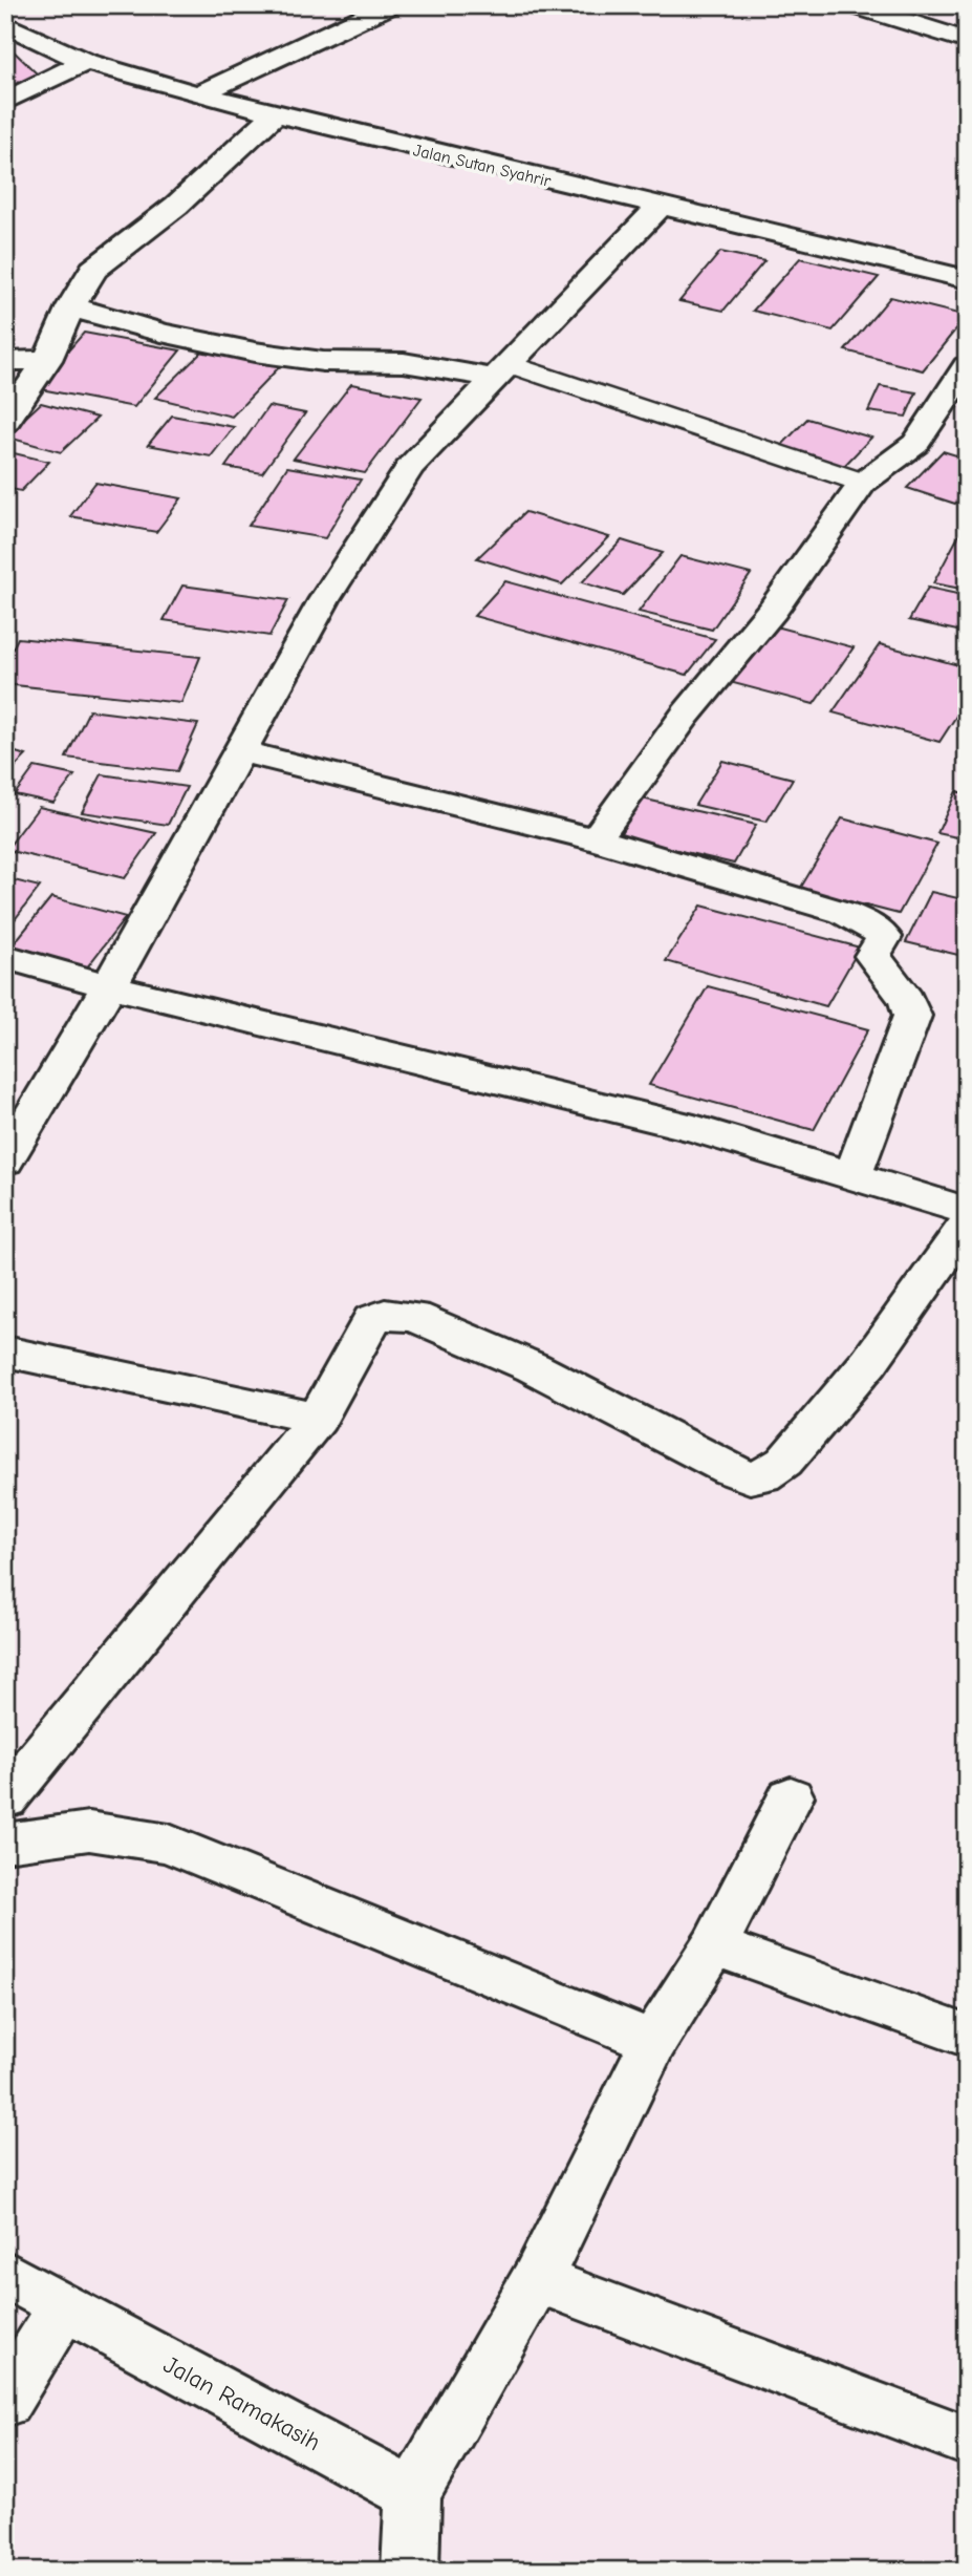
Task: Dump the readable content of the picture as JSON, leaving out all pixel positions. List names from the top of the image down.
{
  "streets": {
    "street": ["Jalan Sutan Syahrir", "Jalan Ramakasih"]
  }
}
